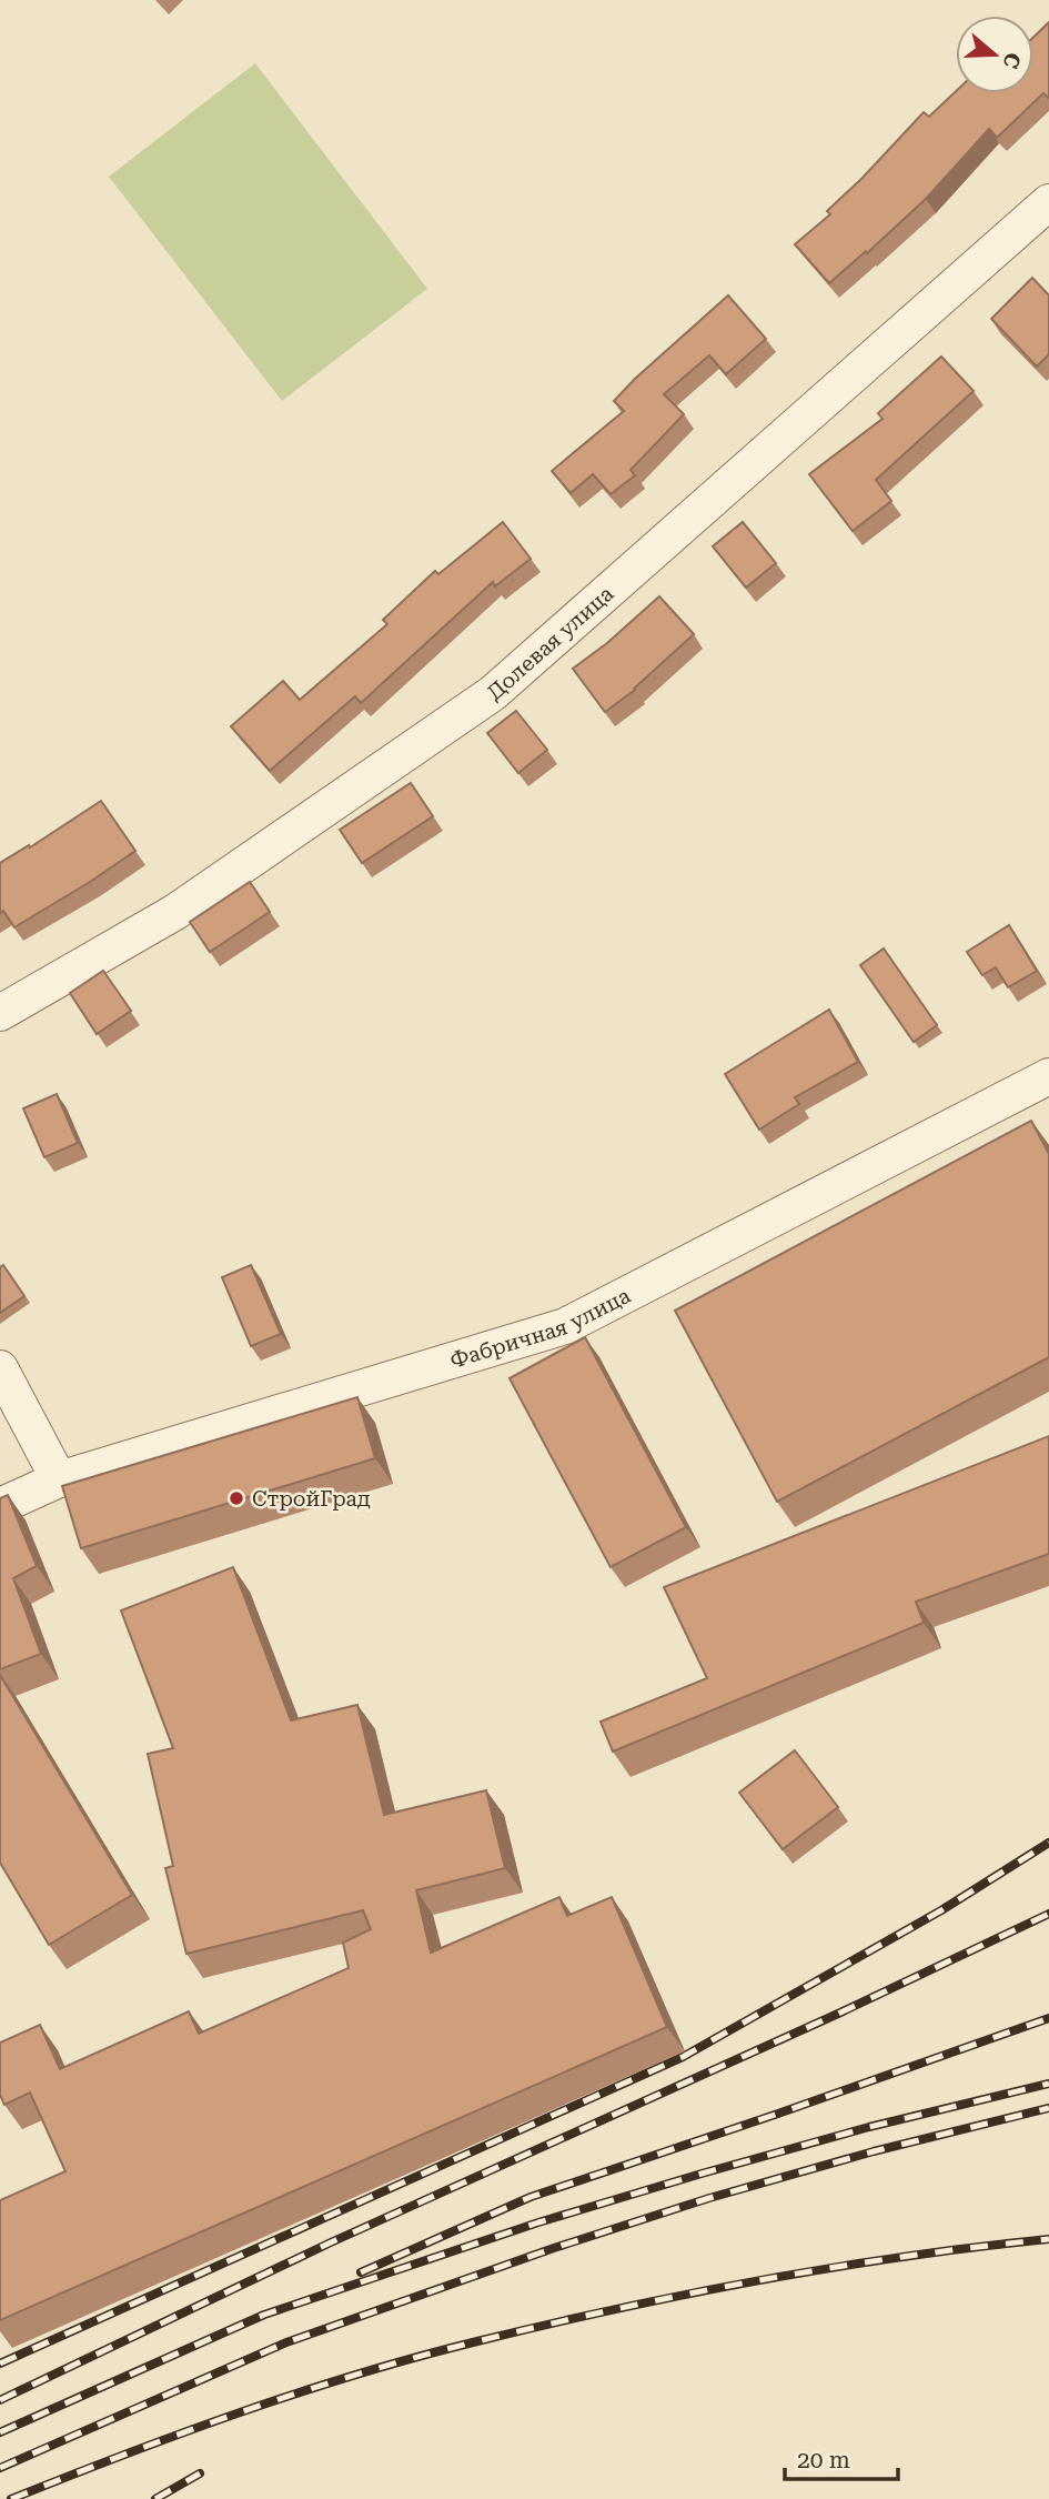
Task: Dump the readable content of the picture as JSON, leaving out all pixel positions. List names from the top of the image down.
{
  "streets": {
    "street": ["Долевая улица", "Фабричная улица"]
  },
  "places": ["СтройГрад"],
  "scale_bar": "20 m",
  "north": "right"
}
